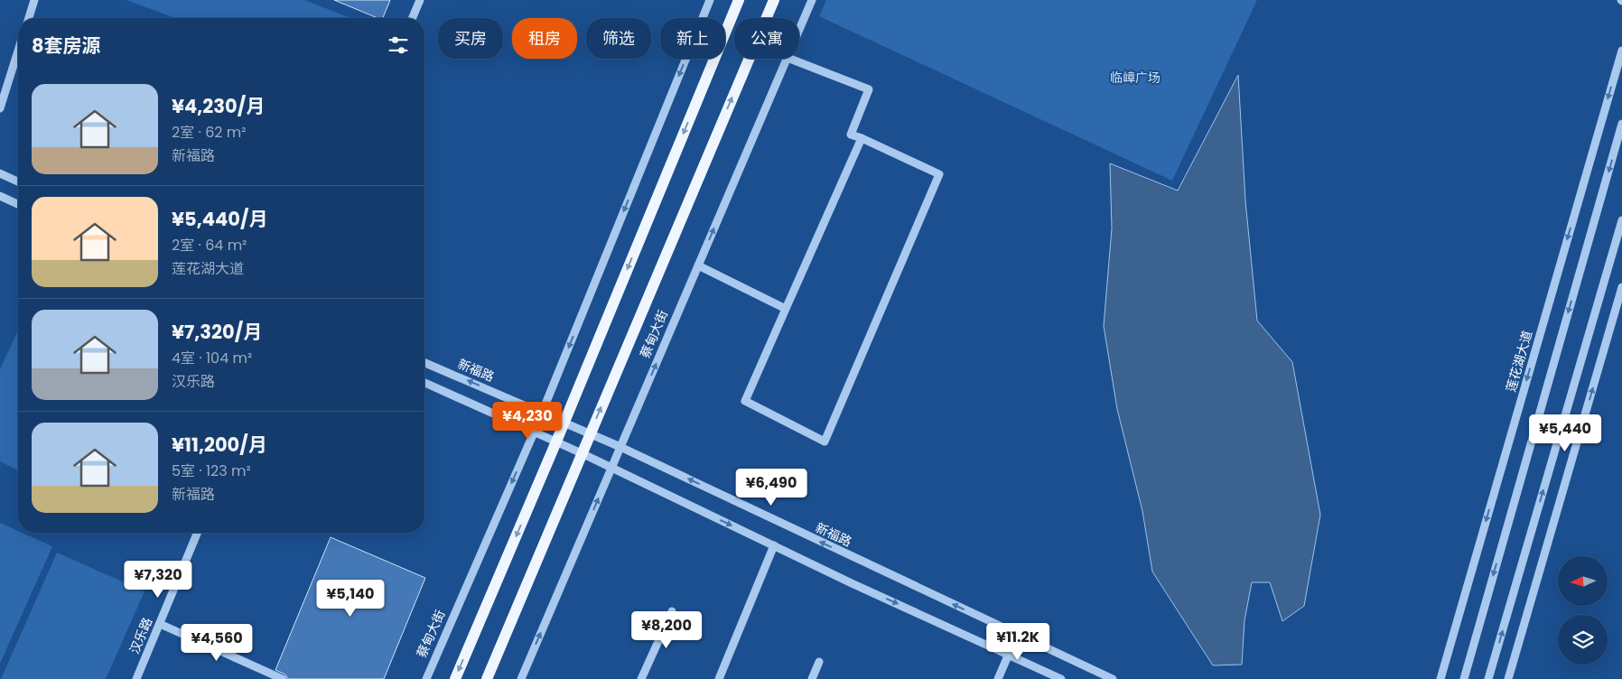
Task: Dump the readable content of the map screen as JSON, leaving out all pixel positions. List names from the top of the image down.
{
  "streets": {
    "main road": ["蔡甸大街"],
    "street": ["莲花湖大道", "新福路", "汉乐路"]
  },
  "crossings": [
    ["蔡甸大街", "新福路"]
  ],
  "parks": ["临嶂广场"],
  "north": "left",
  "page": {
    "chip": [
      "买房",
      "租房",
      "筛选",
      "新上",
      "公寓"
    ],
    "heading": "8套房源",
    "list": [
      {
        "name": "¥4,230/月",
        "note": "2室 · 62 m² · 新福路"
      },
      {
        "name": "¥5,440/月",
        "note": "2室 · 64 m² · 莲花湖大道"
      },
      {
        "name": "¥7,320/月",
        "note": "4室 · 104 m² · 汉乐路"
      },
      {
        "name": "¥11,200/月",
        "note": "5室 · 123 m² · 新福路"
      }
    ],
    "price": [
      "¥4,230",
      "¥5,440",
      "¥6,490",
      "¥7,320",
      "¥5,140",
      "¥8,200",
      "¥11.2K",
      "¥4,560"
    ]
  }
}
